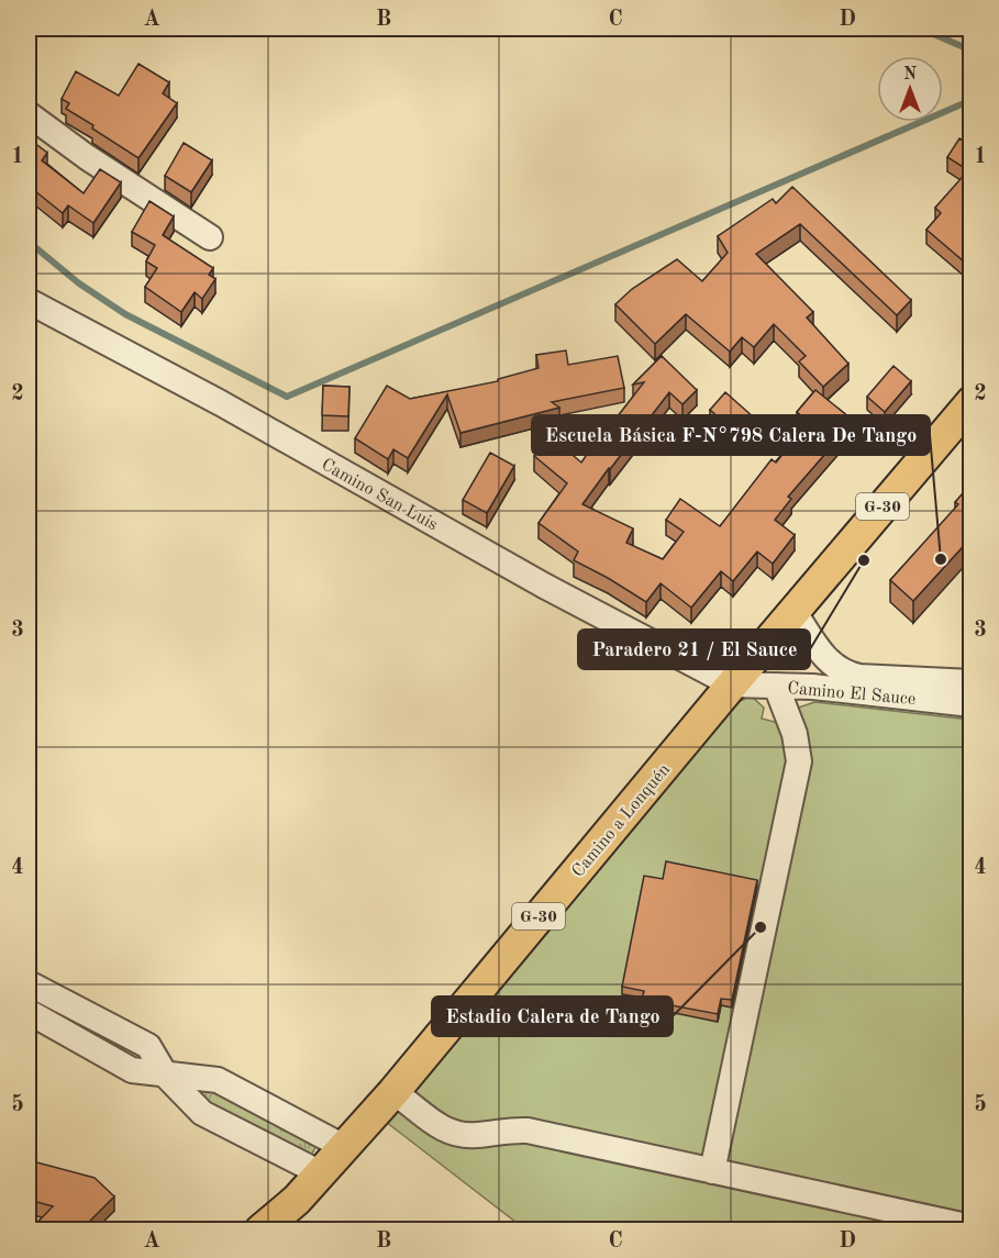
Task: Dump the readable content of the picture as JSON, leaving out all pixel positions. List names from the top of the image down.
{
  "streets": {
    "main road": ["G-30", "Camino a Lonquén"],
    "street": ["Camino San Luis", "Camino El Sauce"]
  },
  "crossings": [
    ["Camino San Luis", "Camino El Sauce"],
    ["Camino San Luis", "Camino a Lonquén"],
    ["Camino El Sauce", "Camino a Lonquén"]
  ],
  "places": ["Escuela Básica F-N°798 Calera De Tango", "Paradero 21 / El Sauce", "Estadio Calera de Tango"],
  "north": "top",
  "grid": {
    "columns": [
      "A",
      "B",
      "C",
      "D"
    ],
    "rows": [
      "1",
      "2",
      "3",
      "4",
      "5"
    ]
  }
}
